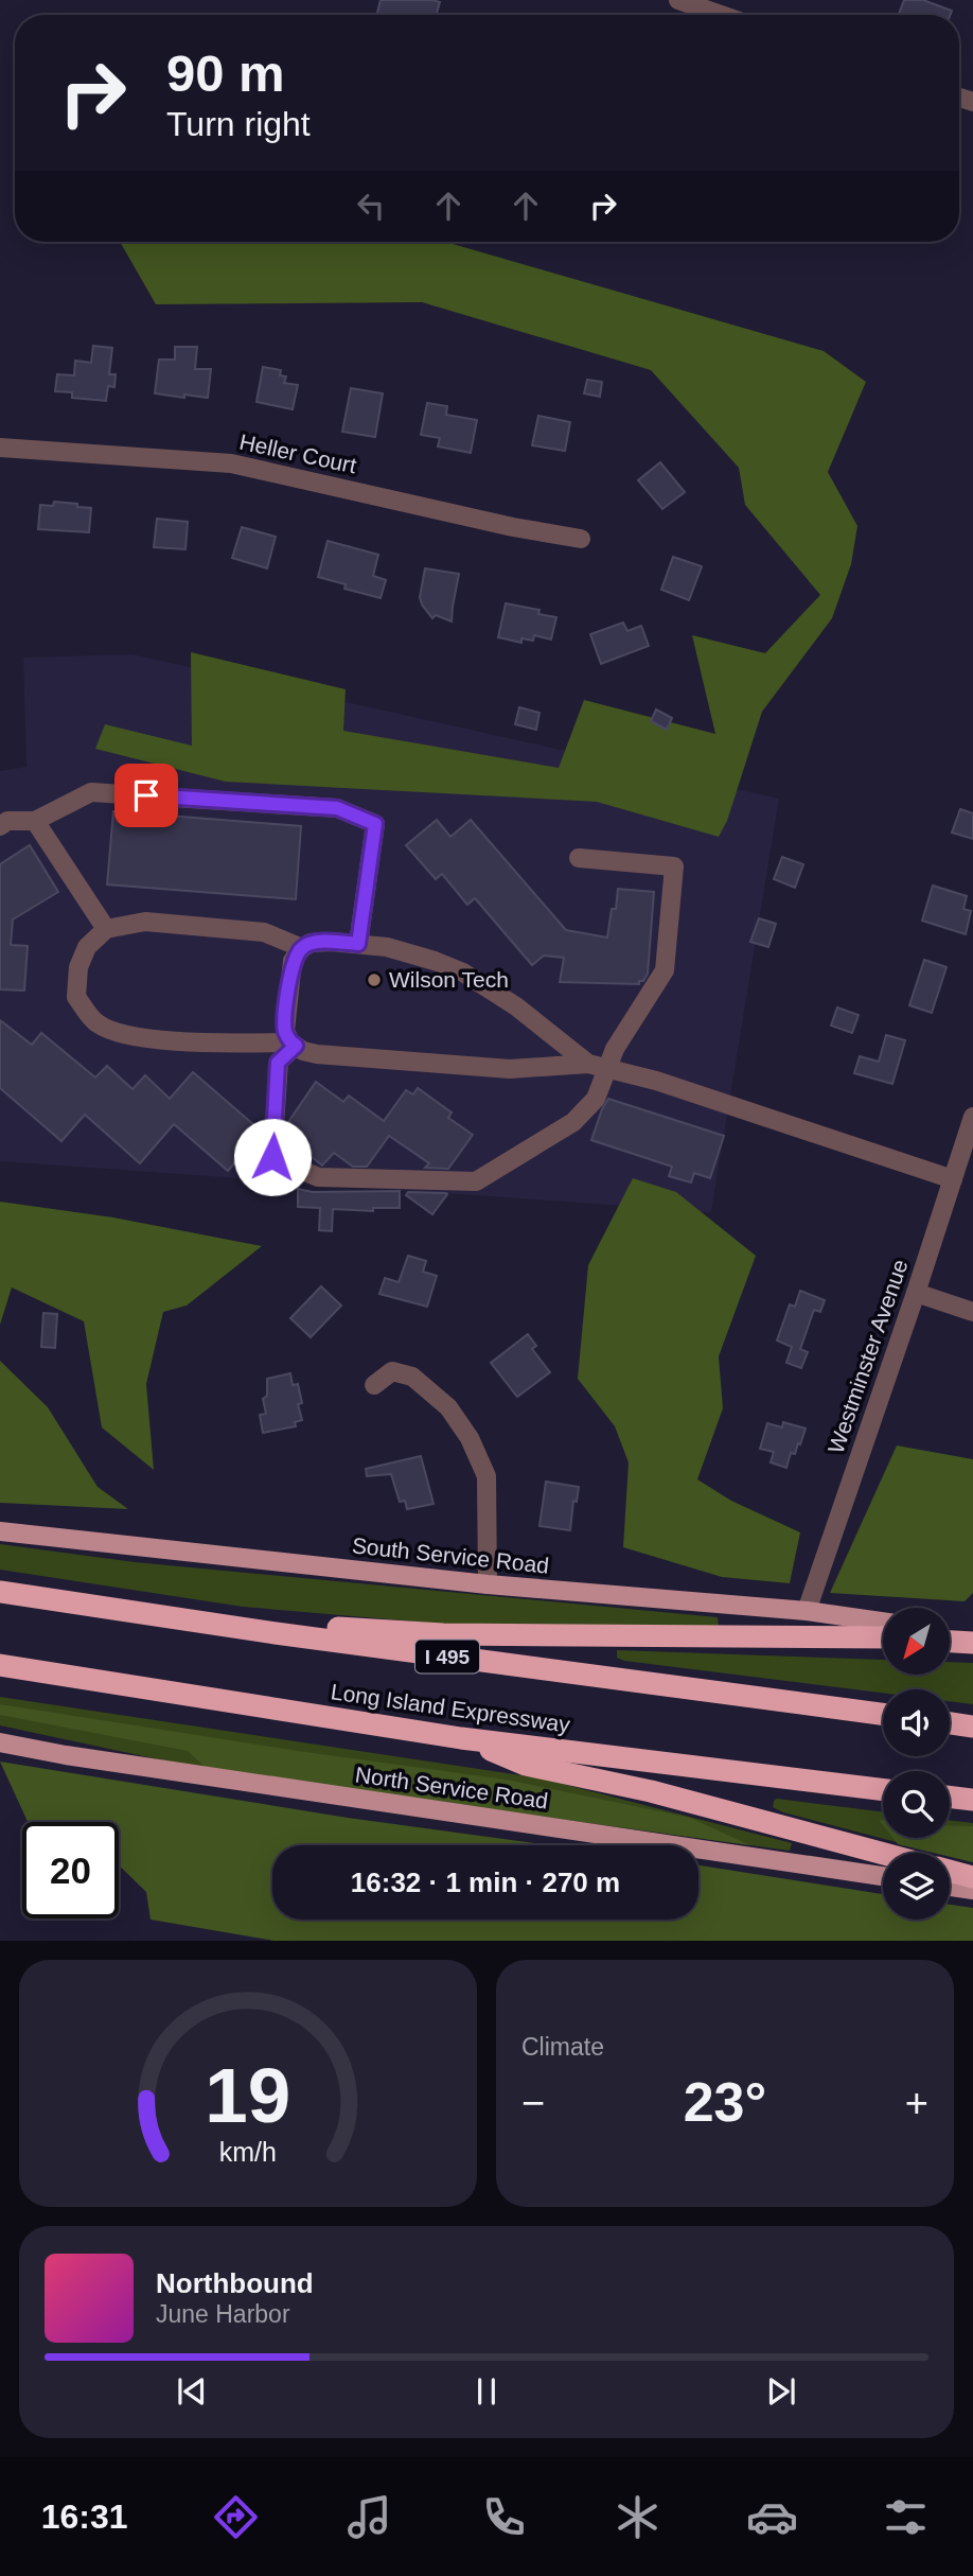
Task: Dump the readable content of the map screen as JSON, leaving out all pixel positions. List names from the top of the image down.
{
  "streets": {
    "highway": ["I 495", "Long Island Expressway"],
    "main road": ["South Service Road", "North Service Road"],
    "street": ["Heller Court", "Westminster Avenue"]
  },
  "crossings": [
    ["Westminster Avenue", "South Service Road"]
  ],
  "places": ["Wilson Tech"],
  "north": "bottom left",
  "page": {
    "turn": ["90 m", "Turn right"],
    "limit": "20",
    "trip": "16:32 · 1 min · 270 m",
    "tile": "Climate",
    "heat": ["−", "23°", "+"],
    "song": ["Northbound", "June Harbor"],
    "tabs": "16:31",
    "gauge": ["19", "km/h"]
  }
}
